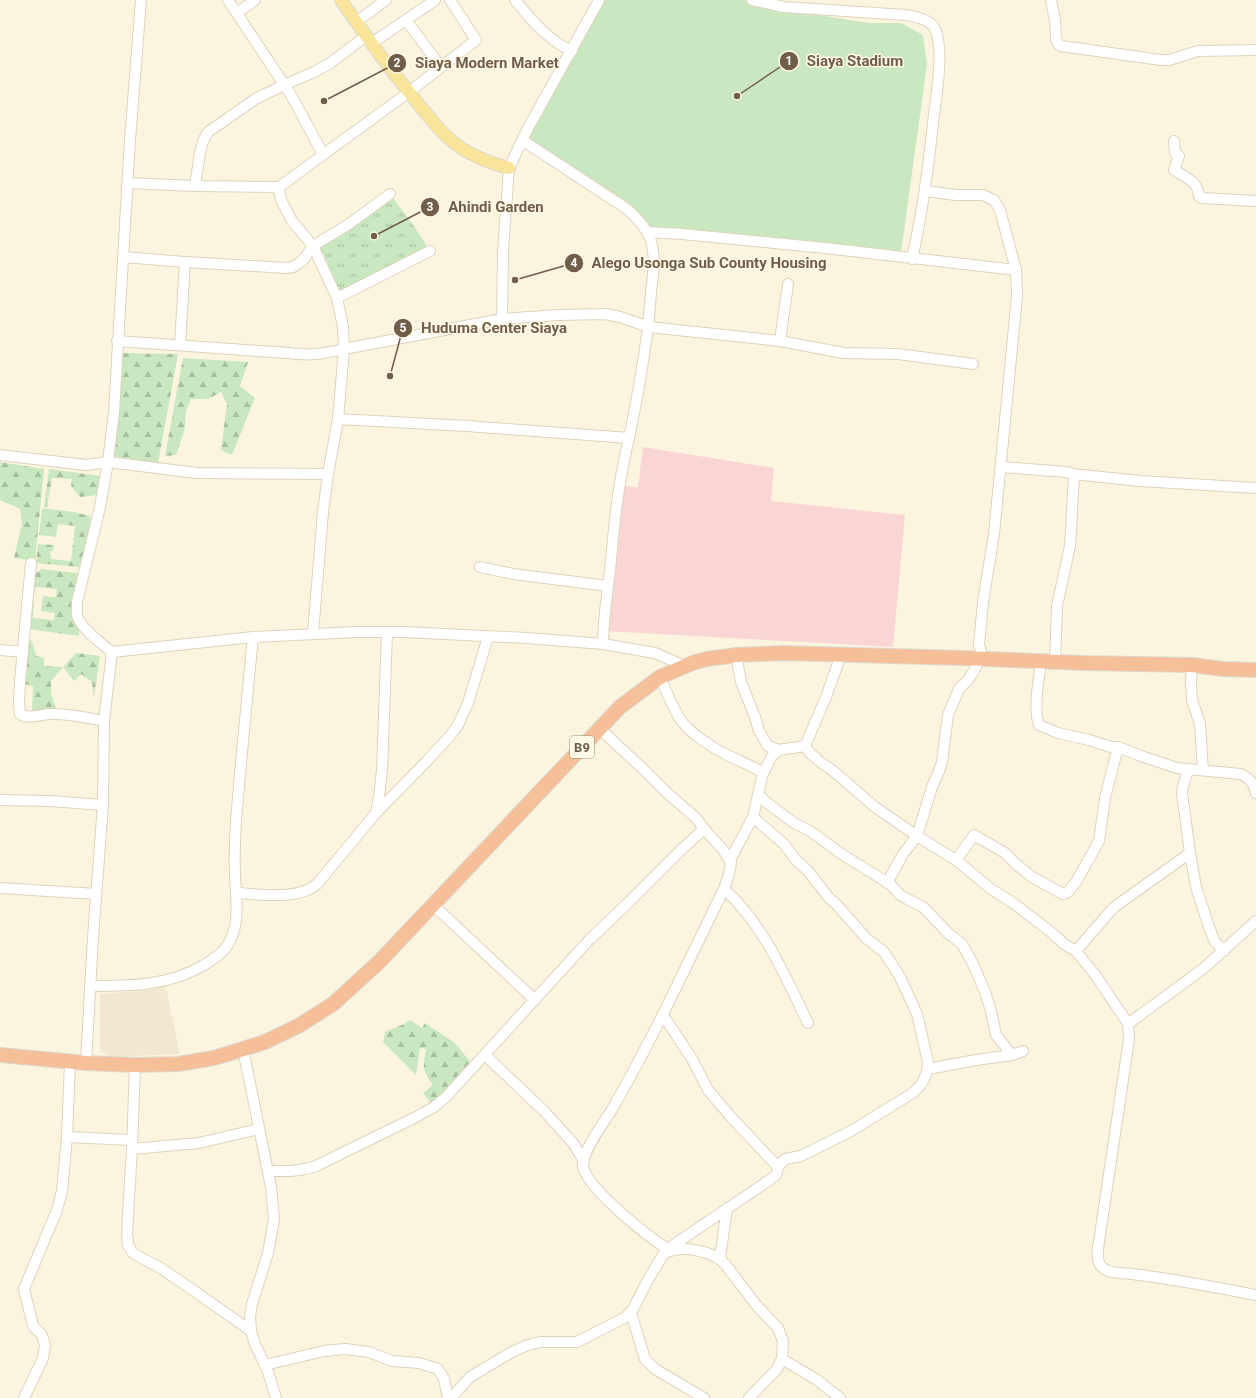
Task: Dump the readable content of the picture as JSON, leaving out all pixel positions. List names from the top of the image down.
{
  "streets": {
    "highway": ["B9"]
  },
  "places": [
    "Siaya Stadium",
    "Siaya Modern Market",
    "Ahindi Garden",
    "Alego Usonga Sub County Housing",
    "Huduma Center Siaya"
  ]
}
